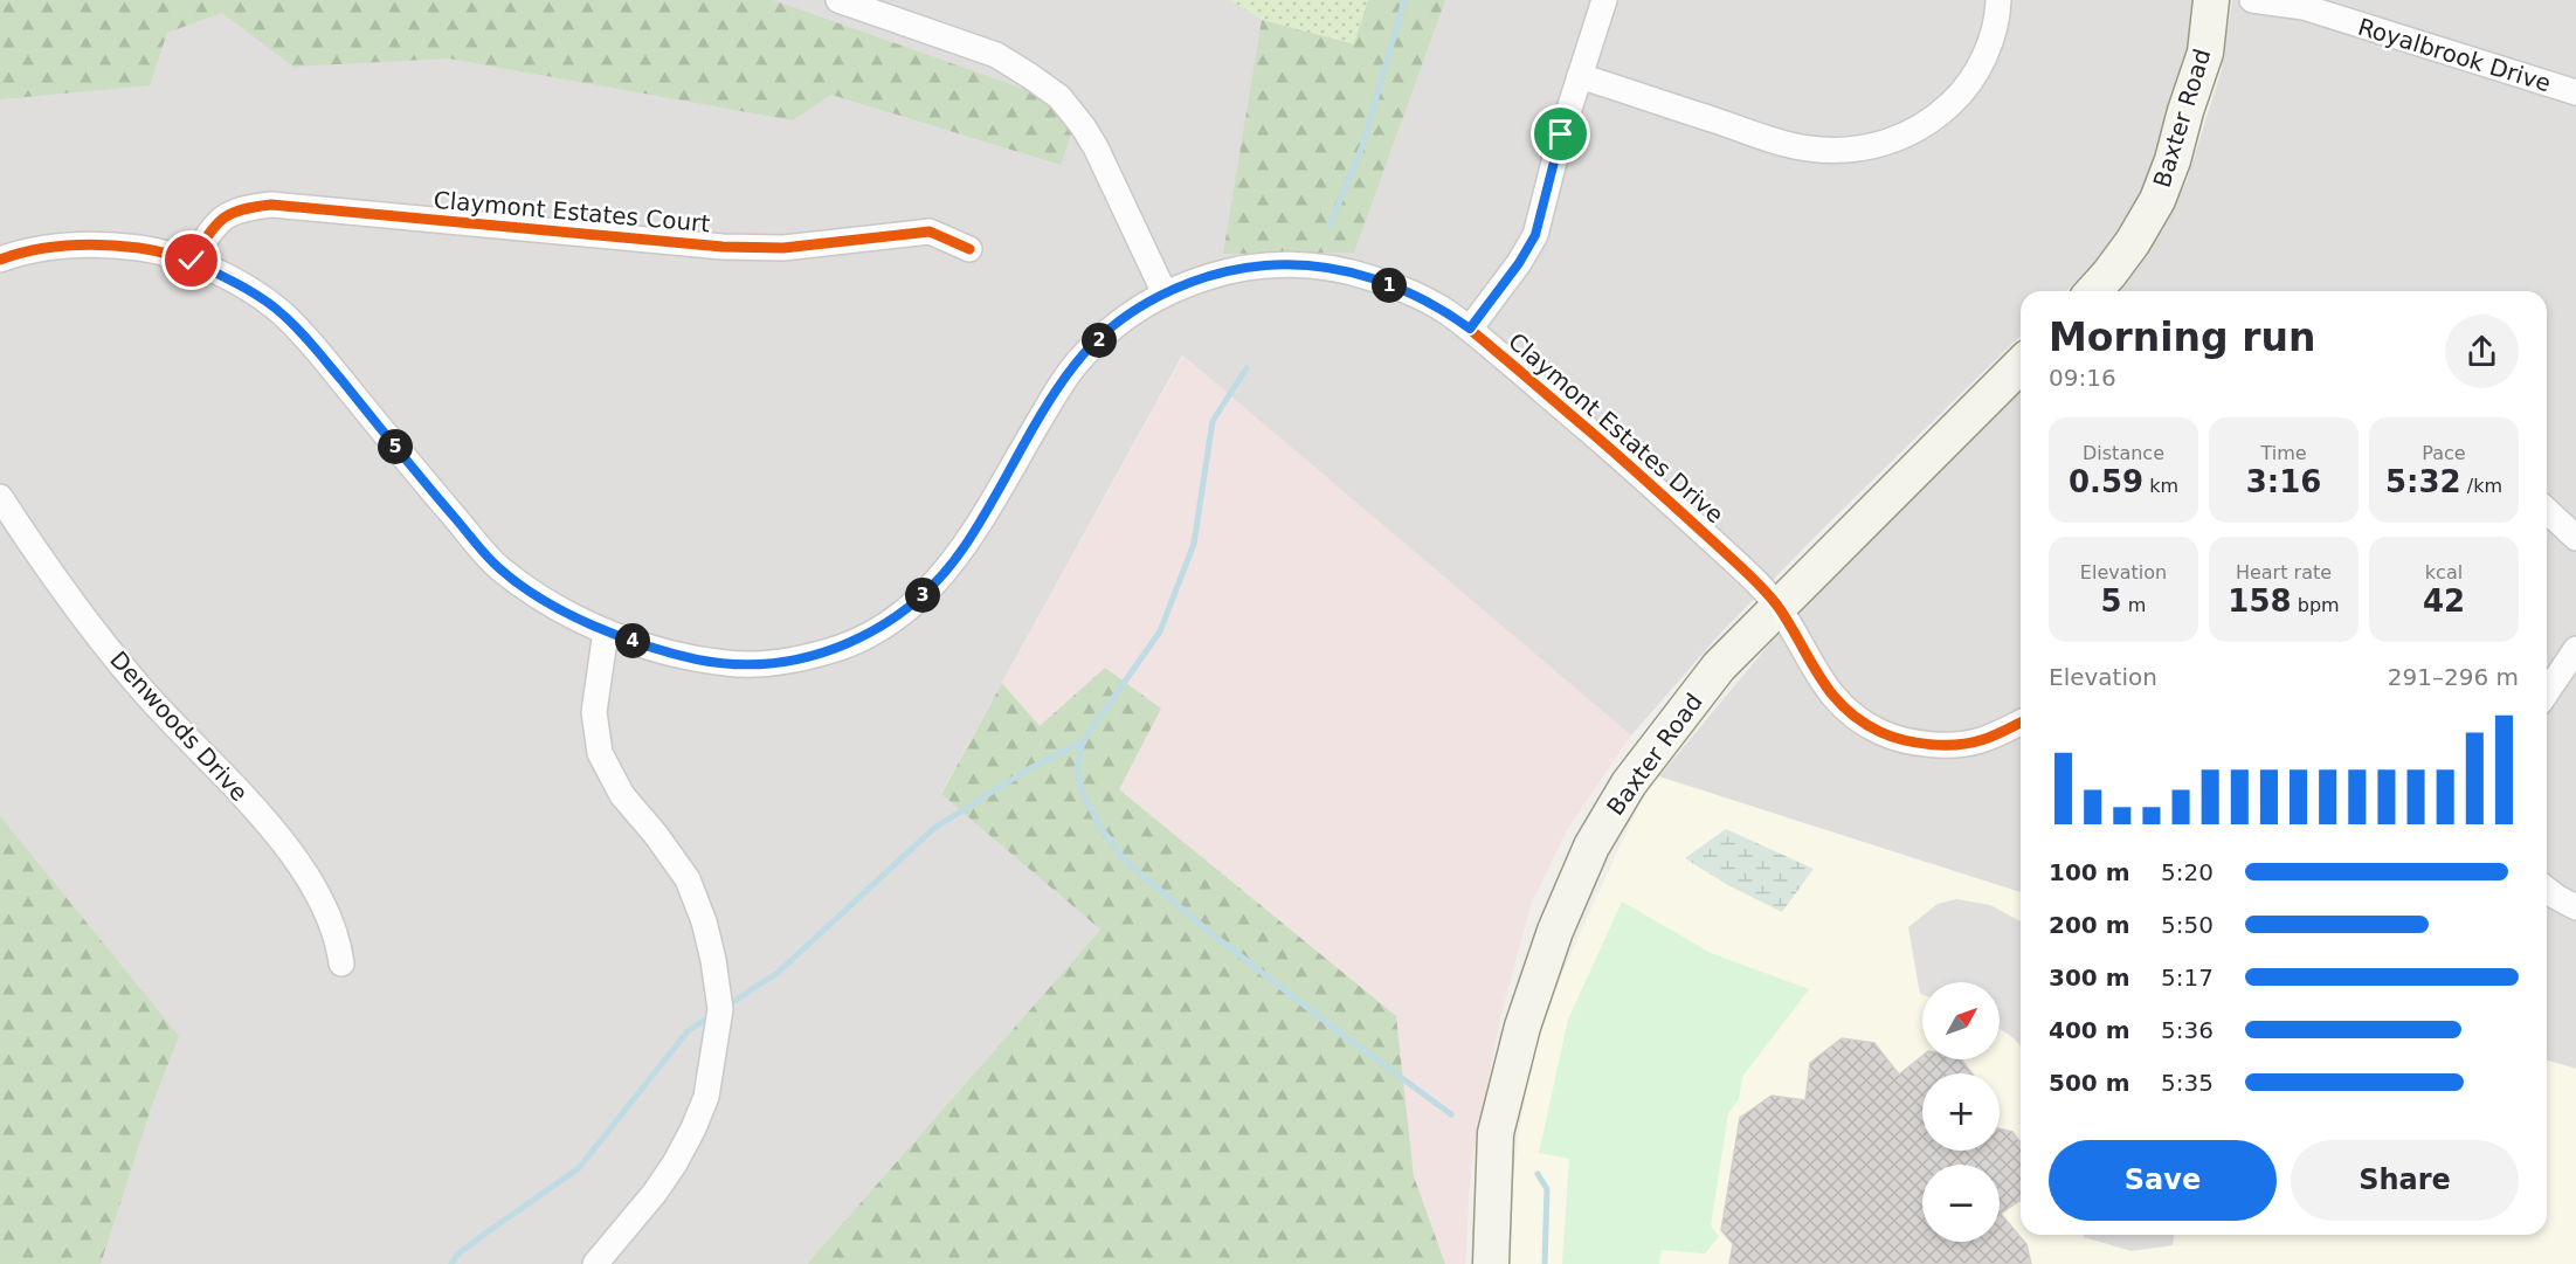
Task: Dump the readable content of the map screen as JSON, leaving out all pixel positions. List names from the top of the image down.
{
  "streets": {
    "main road": ["Baxter Road"],
    "street": [
      "Royalbrook Drive",
      "Claymont Estates Court",
      "Claymont Estates Drive",
      "Denwoods Drive"
    ]
  },
  "crossings": [
    ["Baxter Road", "Claymont Estates Drive"],
    ["Claymont Estates Court", "Claymont Estates Drive"]
  ],
  "north": "top right",
  "page": {
    "pins": [
      "1",
      "2",
      "5",
      "3",
      "4"
    ],
    "heading": ["Morning run", "09:16"],
    "stats": [
      ["Distance", "0.59 km"],
      ["Time", "3:16"],
      ["Pace", "5:32 /km"],
      ["Elevation", "5 m"],
      ["Heart rate", "158 bpm"],
      ["kcal", "42"]
    ],
    "chart": ["Elevation", "291–296 m"],
    "list": [
      {
        "name": "100 m",
        "note": "5:20"
      },
      {
        "name": "200 m",
        "note": "5:50"
      },
      {
        "name": "300 m",
        "note": "5:17"
      },
      {
        "name": "400 m",
        "note": "5:36"
      },
      {
        "name": "500 m",
        "note": "5:35"
      }
    ],
    "map_buttons": ["+", "−"],
    "buttons": ["Save", "Share"]
  }
}
